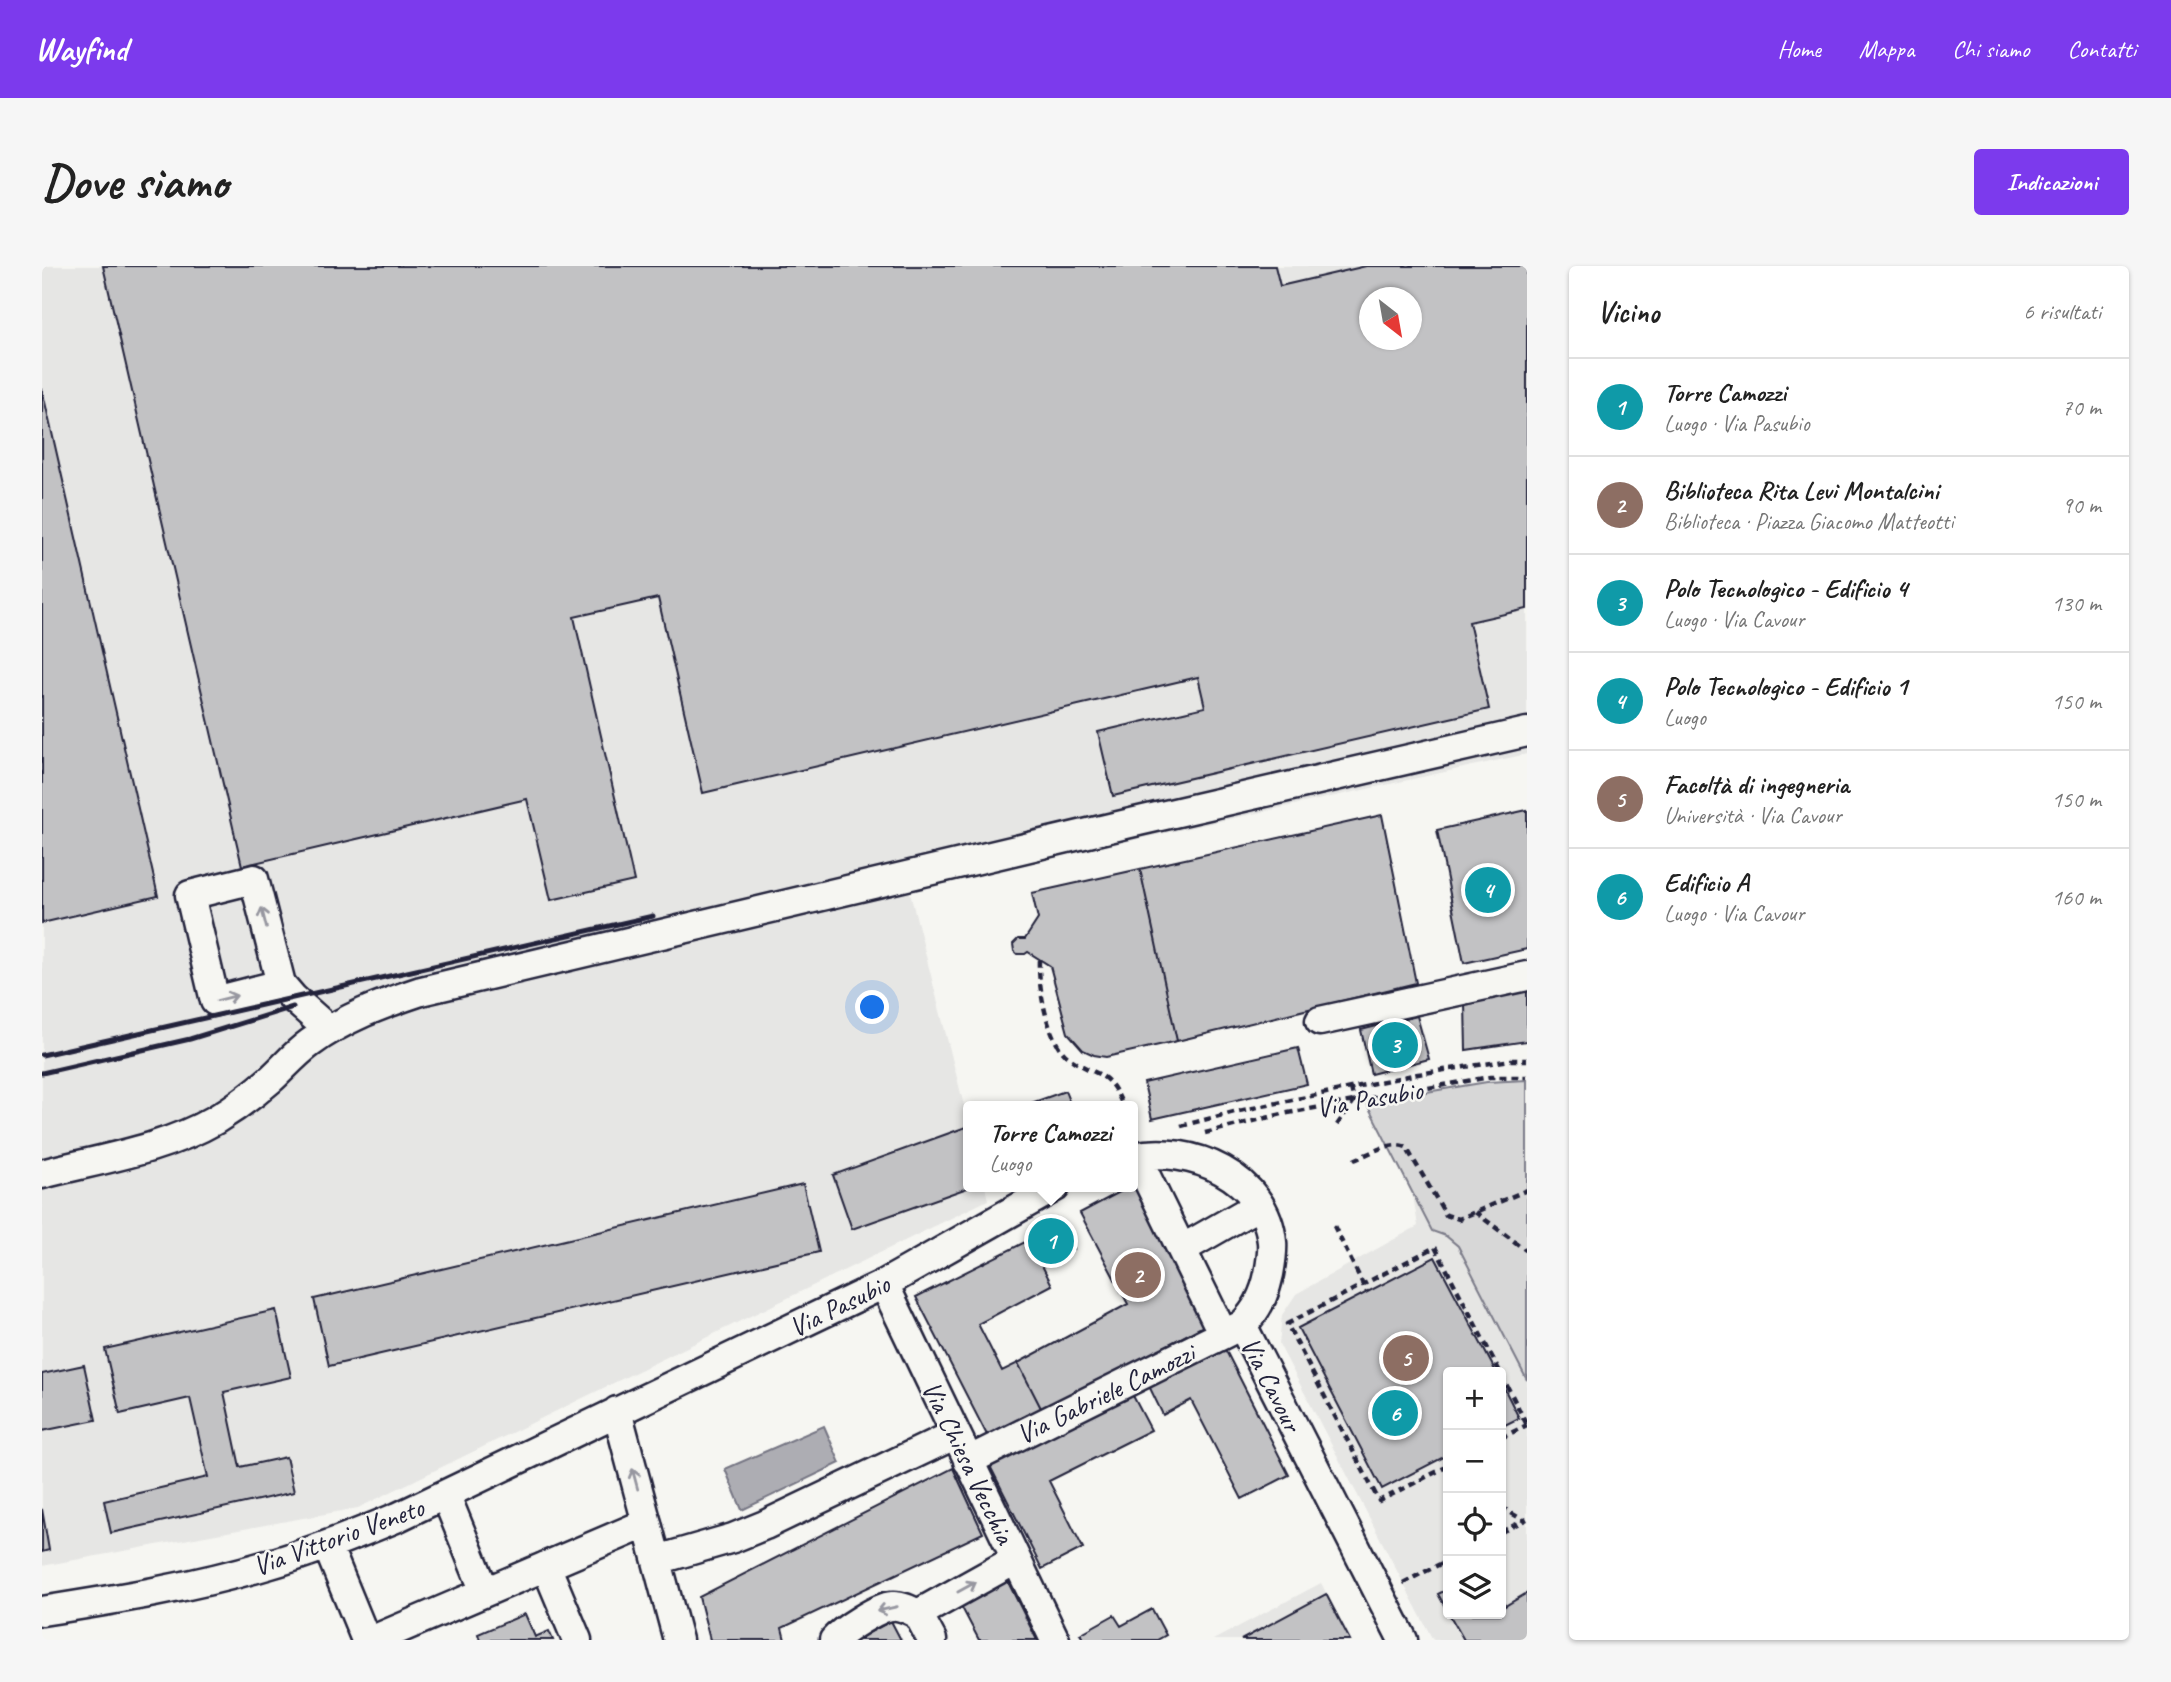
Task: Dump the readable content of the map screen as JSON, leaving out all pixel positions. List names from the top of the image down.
{
  "streets": {
    "street": [
      "Via Pasubio",
      "Via Cavour",
      "Via Gabriele Camozzi",
      "Via Chiesa Vecchia",
      "Via Vittorio Veneto"
    ]
  },
  "crossings": [
    ["Via Pasubio", "Via Chiesa Vecchia"],
    ["Via Pasubio", "Via Vittorio Veneto"],
    ["Via Cavour", "Via Gabriele Camozzi"],
    ["Via Gabriele Camozzi", "Via Chiesa Vecchia"]
  ],
  "north": "bottom right",
  "page": {
    "header": "Wayfind",
    "nav": [
      "Home",
      "Mappa",
      "Chi siamo",
      "Contatti"
    ],
    "buttons": "Indicazioni",
    "title": "Dove siamo",
    "heading": ["Vicino", "6 risultati"],
    "list": [
      {
        "mark": "1",
        "name": "Torre Camozzi",
        "note": "Luogo · Via Pasubio",
        "value": "70 m"
      },
      {
        "mark": "2",
        "name": "Biblioteca Rita Levi Montalcini",
        "note": "Biblioteca · Piazza Giacomo Matteotti",
        "value": "90 m"
      },
      {
        "mark": "3",
        "name": "Polo Tecnologico - Edificio 4",
        "note": "Luogo · Via Cavour",
        "value": "130 m"
      },
      {
        "mark": "4",
        "name": "Polo Tecnologico - Edificio 1",
        "note": "Luogo",
        "value": "150 m"
      },
      {
        "mark": "5",
        "name": "Facoltà di ingegneria",
        "note": "Università · Via Cavour",
        "value": "150 m"
      },
      {
        "mark": "6",
        "name": "Edificio A",
        "note": "Luogo · Via Cavour",
        "value": "160 m"
      }
    ],
    "pins": [
      "4",
      "3",
      "1",
      "2",
      "5",
      "6"
    ],
    "popup": ["Torre Camozzi", "Luogo"],
    "map_buttons": ["+", "−"]
  }
}
